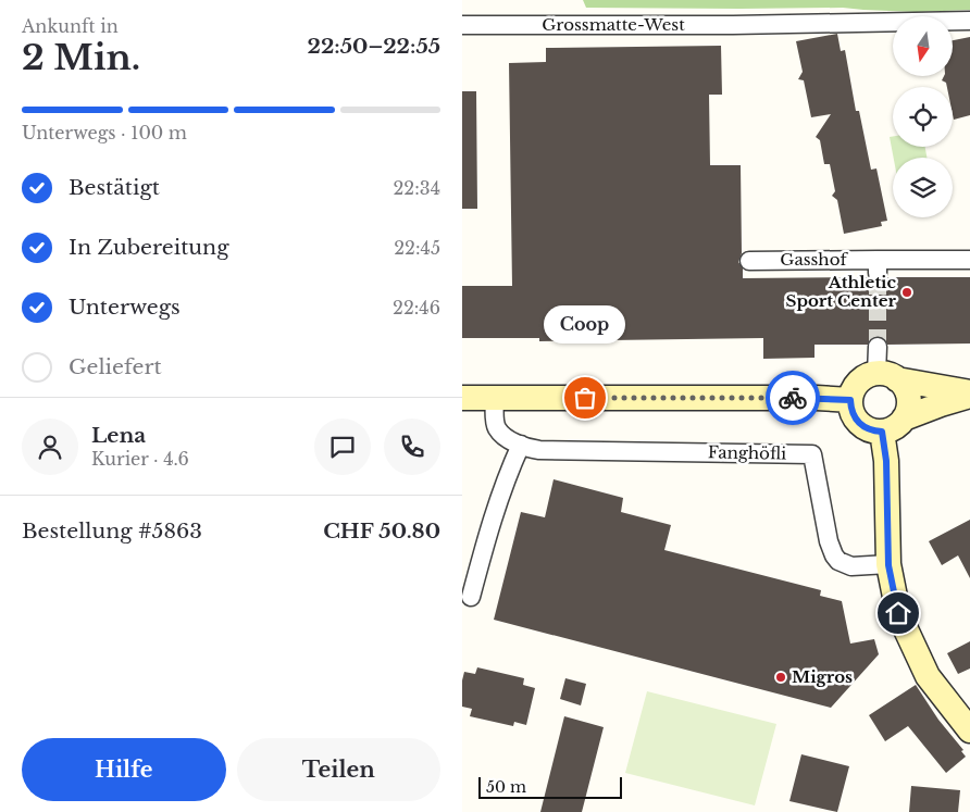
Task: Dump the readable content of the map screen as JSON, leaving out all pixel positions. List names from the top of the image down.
{
  "streets": {
    "street": ["Grossmatte-West", "Gasshof", "Fanghöfli"]
  },
  "places": ["Athletic Sport Center", "Coop", "Migros"],
  "scale_bar": "50 m",
  "north": "bottom",
  "page": {
    "heading": ["2 Min.", "Ankunft in", "22:50–22:55"],
    "panel": [
      "Lena",
      "Kurier · 4.6",
      "Bestellung #5863",
      "CHF 50.80"
    ],
    "bar": "Unterwegs · 100 m",
    "list": [
      ["Bestätigt", "22:34"],
      ["In Zubereitung", "22:45"],
      ["Unterwegs", "22:46"],
      "Geliefert"
    ],
    "bubble": "Coop",
    "buttons": ["Hilfe", "Teilen"],
    "scale": "50 m"
  }
}
